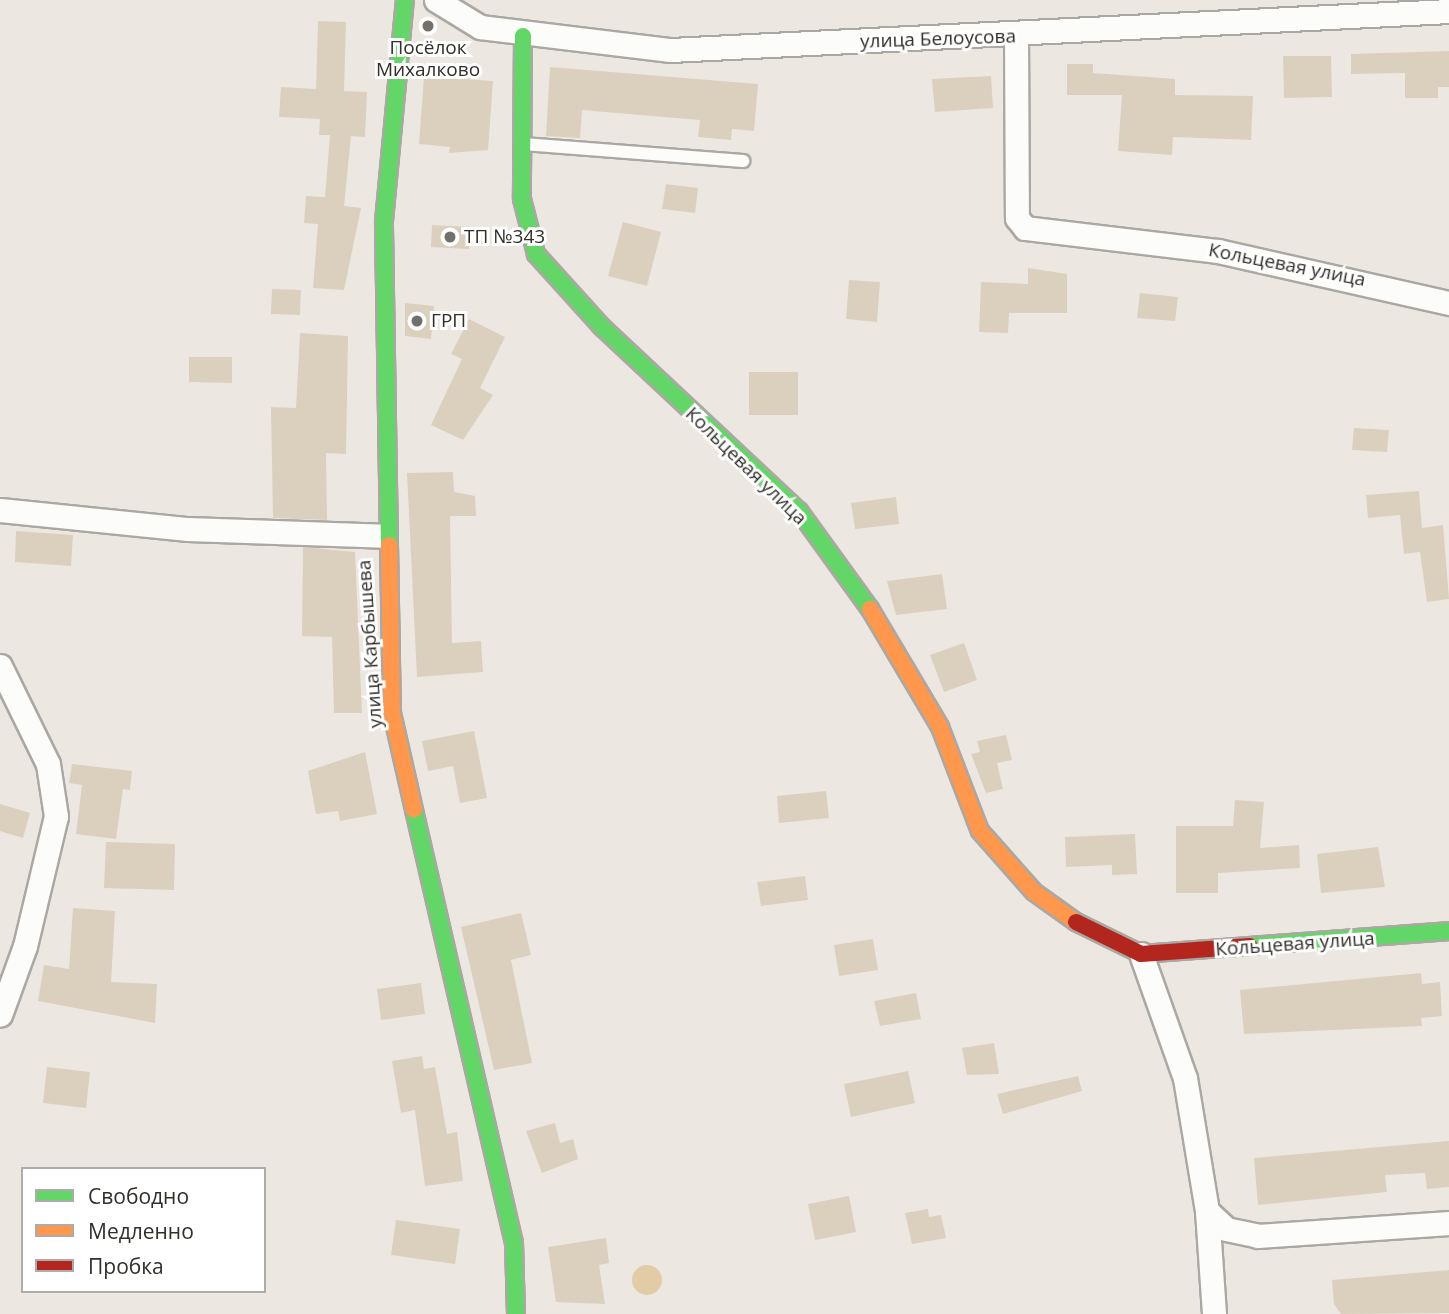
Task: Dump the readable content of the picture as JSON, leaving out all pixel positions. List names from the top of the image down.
{
  "streets": {
    "street": ["улица Белоусова", "Кольцевая улица", "улица Карбышева"]
  },
  "crossings": [
    ["улица Белоусова", "Кольцевая улица"]
  ],
  "places": ["Посёлок Михалково", "ТП №343", "ГРП"],
  "legend": ["Свободно", "Медленно", "Пробка"]
}
